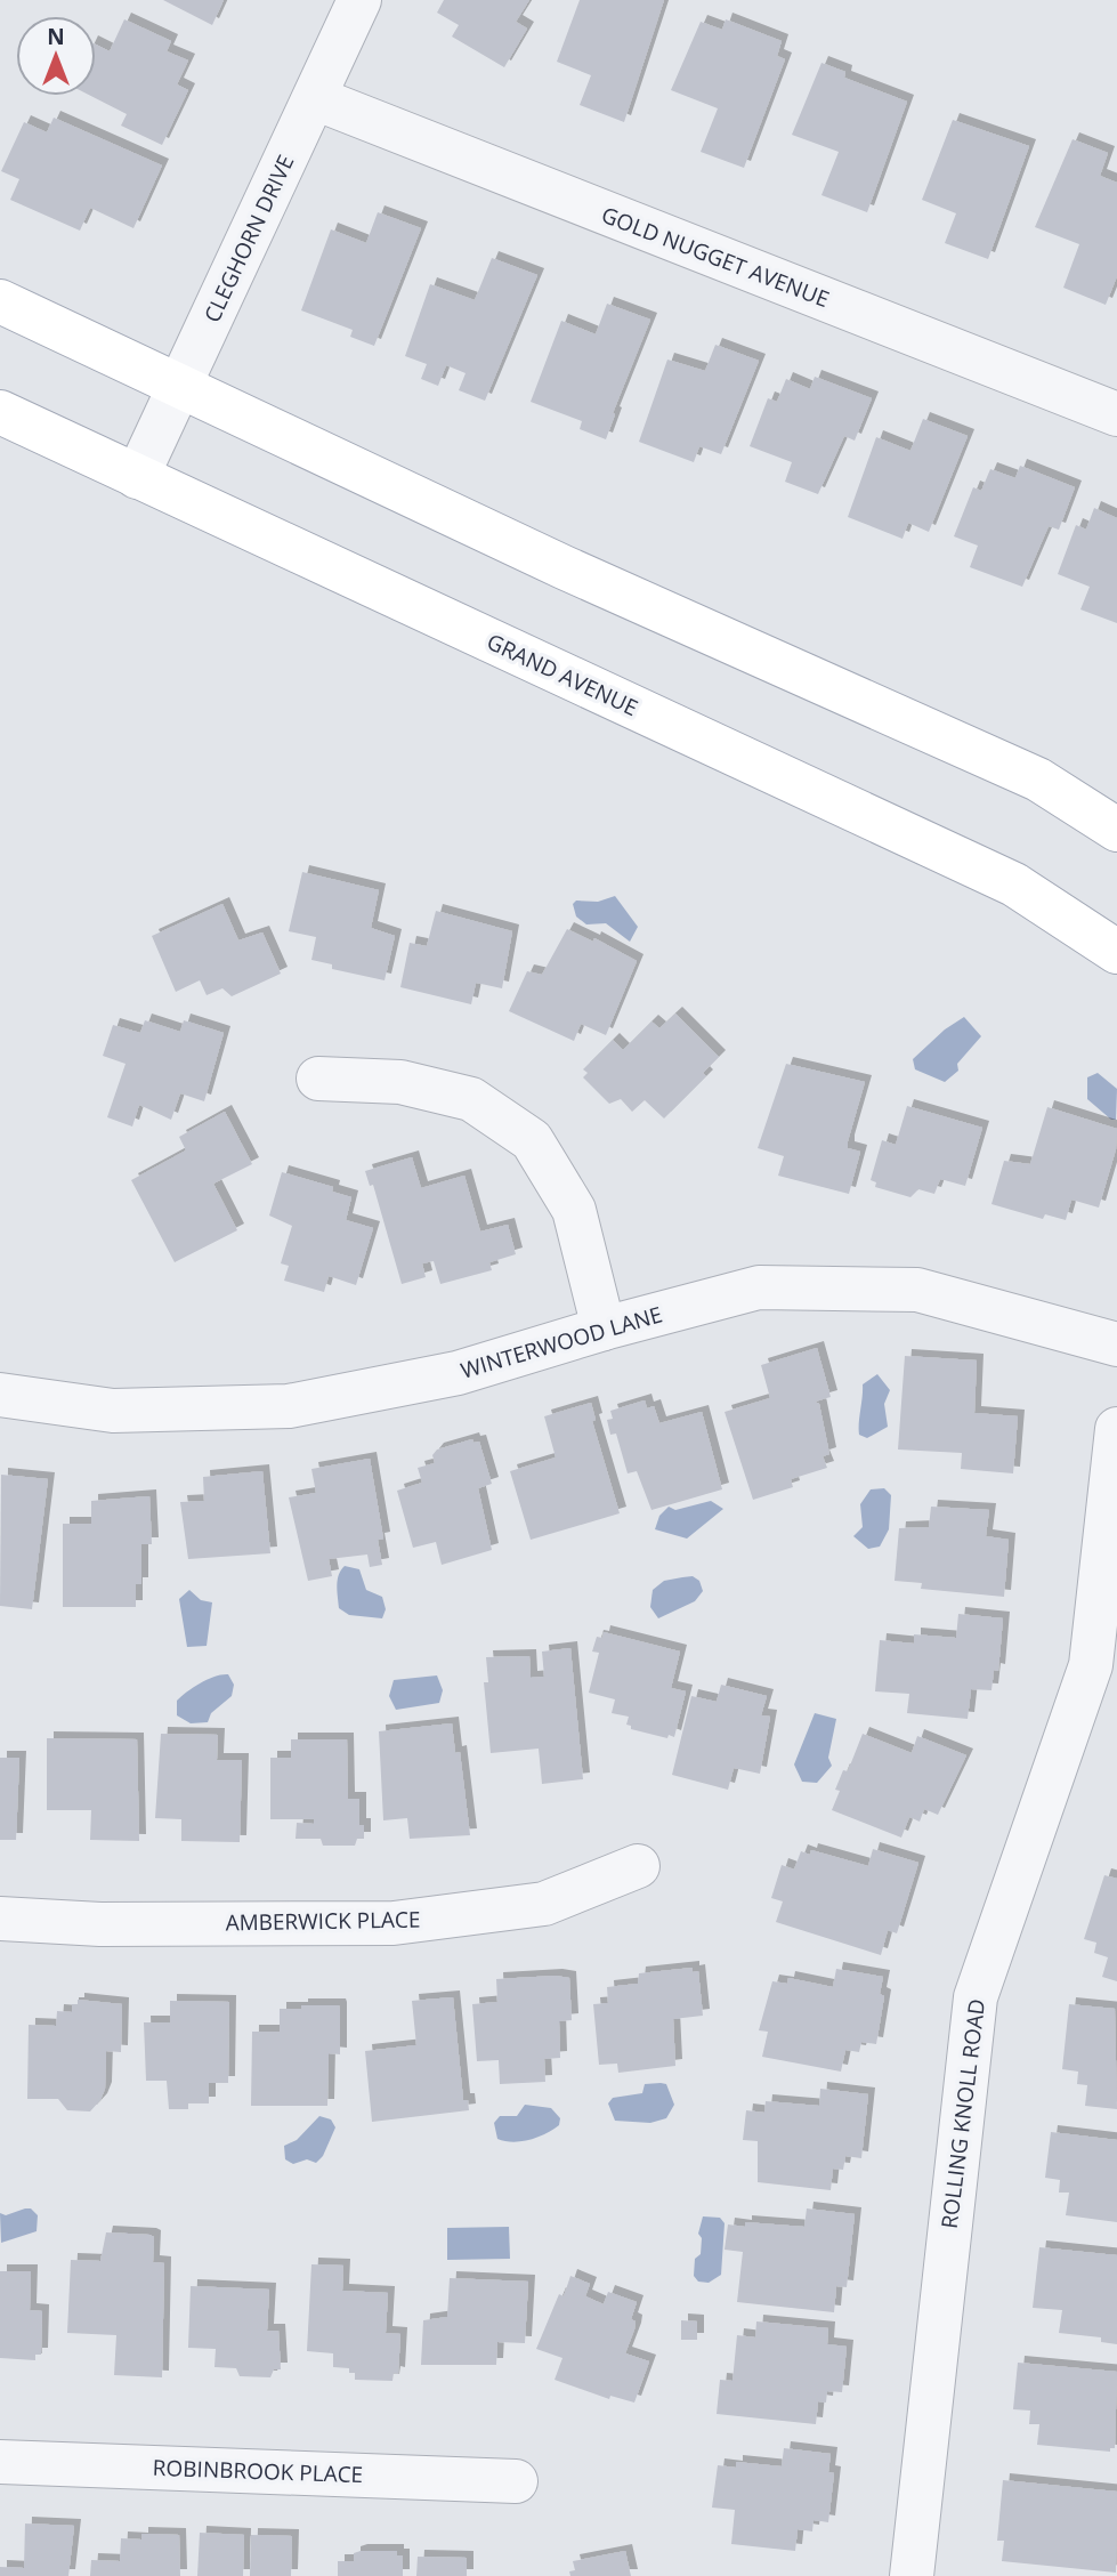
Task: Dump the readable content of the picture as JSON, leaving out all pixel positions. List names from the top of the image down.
{
  "streets": {
    "main road": ["GRAND AVENUE"],
    "street": [
      "CLEGHORN DRIVE",
      "GOLD NUGGET AVENUE",
      "WINTERWOOD LANE",
      "AMBERWICK PLACE",
      "ROLLING KNOLL ROAD",
      "ROBINBROOK PLACE"
    ]
  },
  "crossings": [
    ["CLEGHORN DRIVE", "GOLD NUGGET AVENUE"],
    ["CLEGHORN DRIVE", "GRAND AVENUE"]
  ],
  "north": "top"
}
